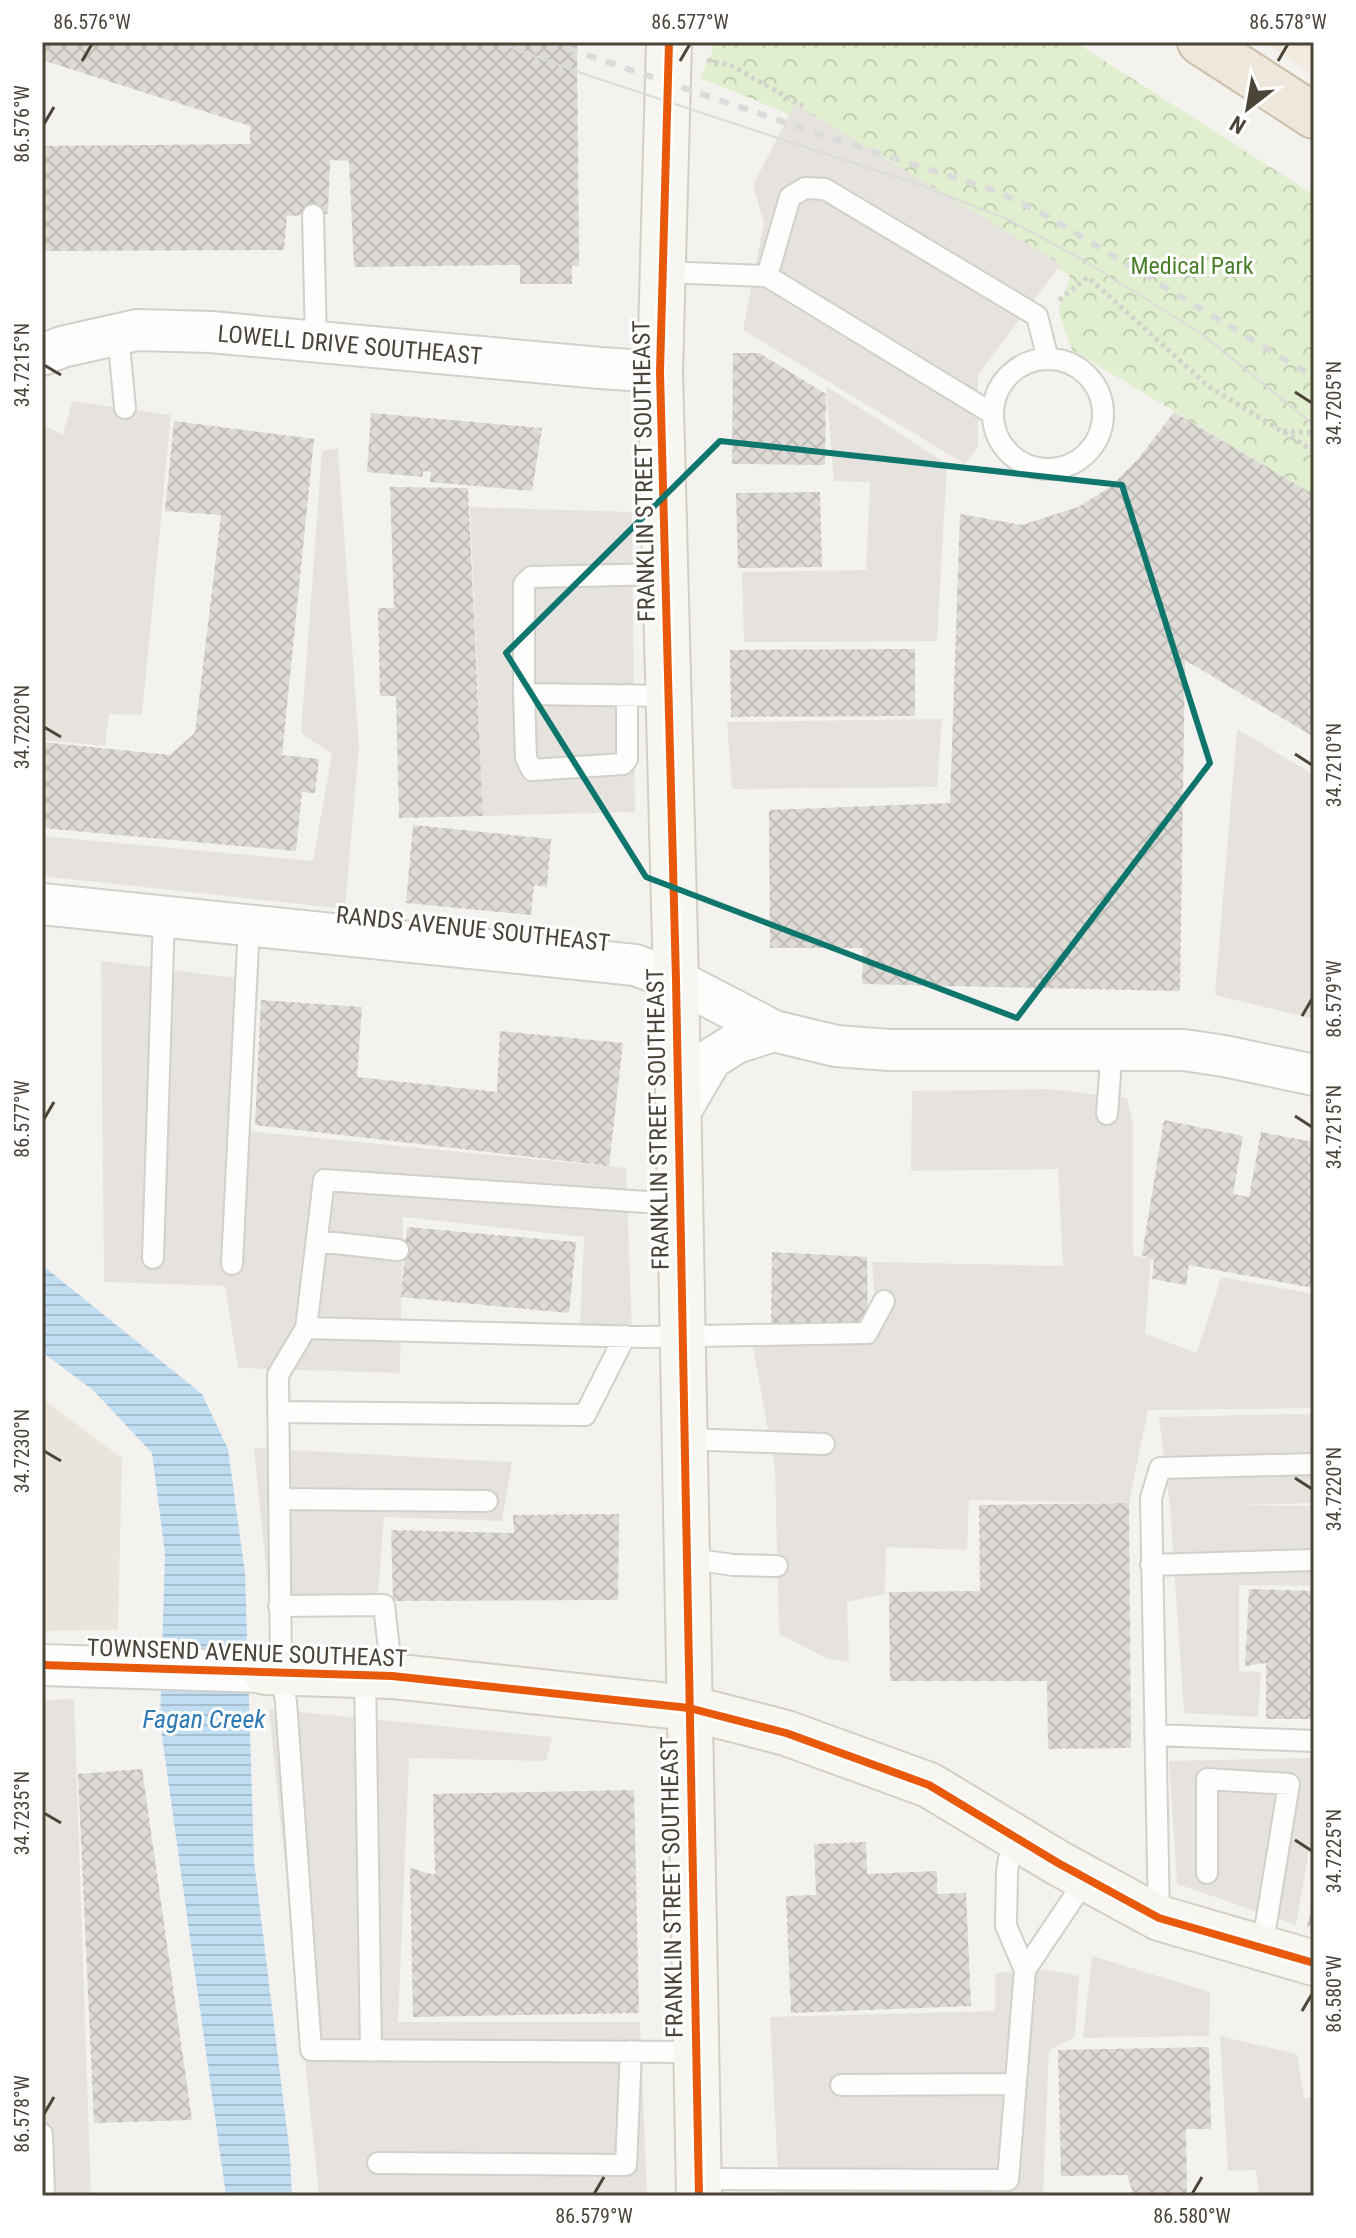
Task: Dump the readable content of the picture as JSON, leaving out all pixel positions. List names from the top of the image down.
{
  "streets": {
    "street": [
      "LOWELL DRIVE SOUTHEAST",
      "FRANKLIN STREET SOUTHEAST",
      "RANDS AVENUE SOUTHEAST",
      "TOWNSEND AVENUE SOUTHEAST"
    ]
  },
  "crossings": [
    ["LOWELL DRIVE SOUTHEAST", "FRANKLIN STREET SOUTHEAST"],
    ["FRANKLIN STREET SOUTHEAST", "RANDS AVENUE SOUTHEAST"],
    ["FRANKLIN STREET SOUTHEAST", "TOWNSEND AVENUE SOUTHEAST"]
  ],
  "water": ["Fagan Creek"],
  "parks": ["Medical Park"],
  "north": "bottom left",
  "coordinates": [
    "86.576°W",
    "86.577°W",
    "86.578°W",
    "34.7215°N",
    "34.7205°N",
    "34.7220°N",
    "34.7210°N",
    "86.579°W",
    "34.7230°N",
    "34.7235°N",
    "34.7225°N",
    "86.580°W"
  ]
}
